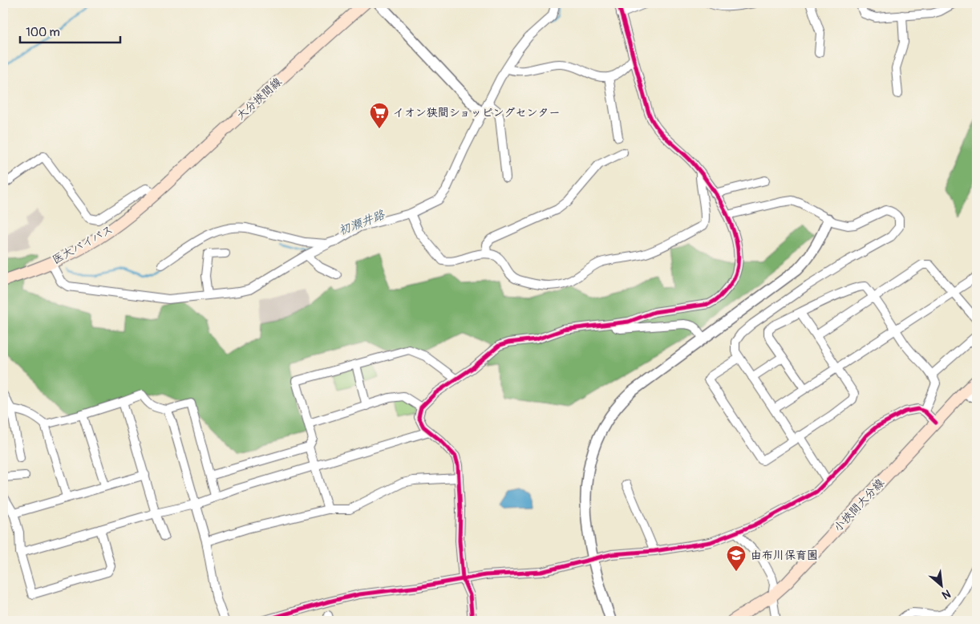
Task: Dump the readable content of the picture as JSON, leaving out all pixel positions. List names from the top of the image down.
{
  "streets": {
    "main road": ["大分挾間線", "医大バイパス", "小挾間大分線"]
  },
  "crossings": [
    ["大分挾間線", "医大バイパス"]
  ],
  "water": ["初瀬井路"],
  "places": {
    "supermarket": ["イオン狭間ショッピングセンター"],
    "school or university": ["由布川保育園"]
  },
  "scale_bar": "100 m",
  "north": "bottom right"
}
